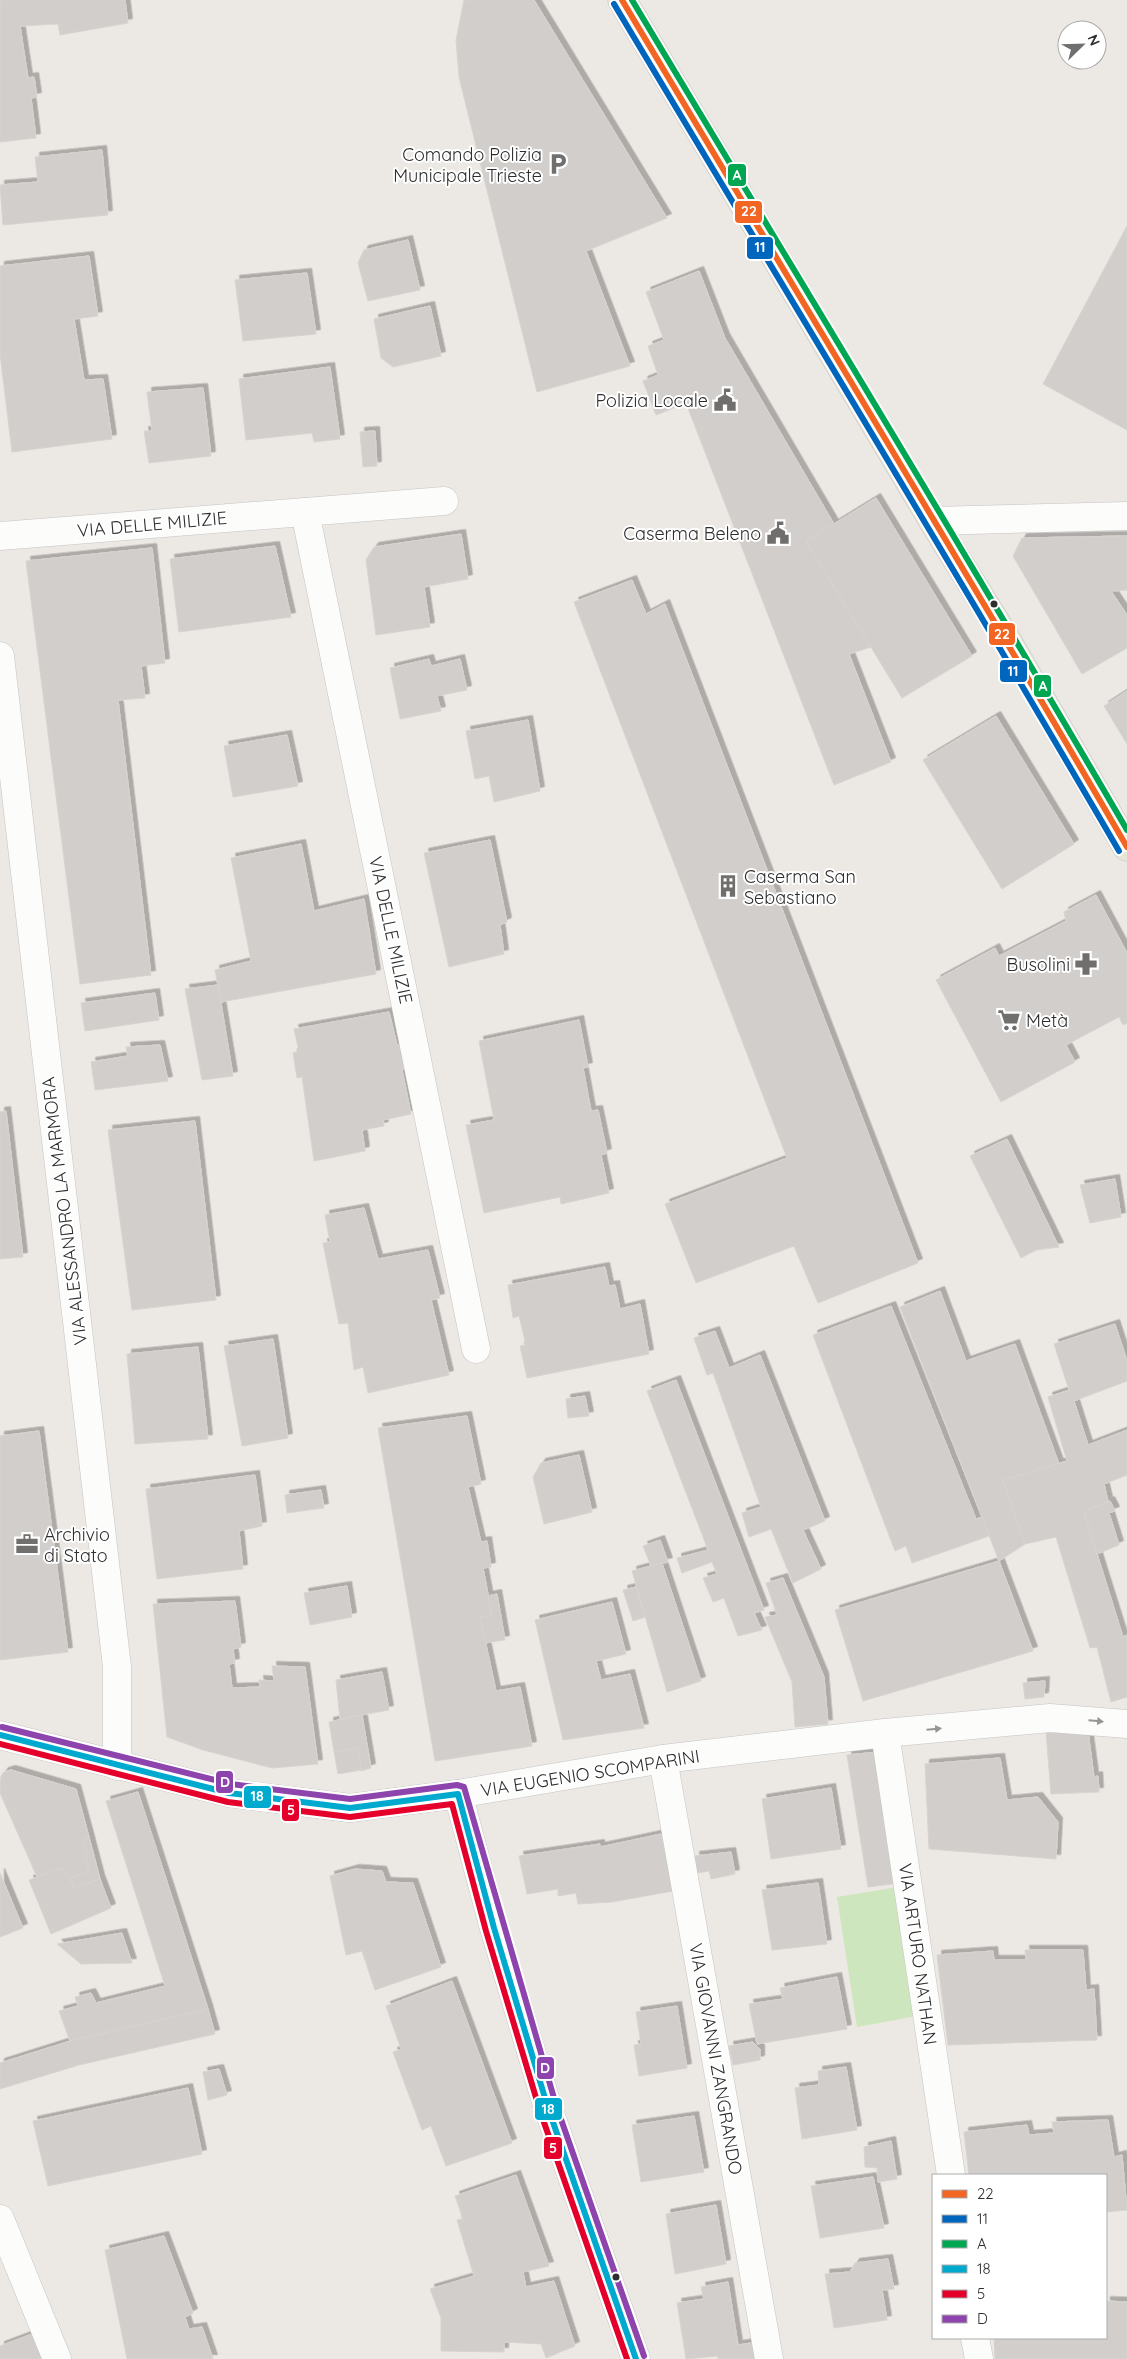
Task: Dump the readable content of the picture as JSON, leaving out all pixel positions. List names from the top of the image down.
{
  "streets": {
    "street": [
      "VIA DELLE MILIZIE",
      "VIA ALESSANDRO LA MARMORA",
      "VIA EUGENIO SCOMPARINI",
      "VIA ARTURO NATHAN",
      "VIA GIOVANNI ZANGRANDO"
    ]
  },
  "crossings": [
    ["VIA ALESSANDRO LA MARMORA", "VIA EUGENIO SCOMPARINI"],
    ["VIA EUGENIO SCOMPARINI", "VIA ARTURO NATHAN"],
    ["VIA EUGENIO SCOMPARINI", "VIA GIOVANNI ZANGRANDO"]
  ],
  "places": {
    "parking": ["Comando Polizia Municipale Trieste"],
    "public building": ["Polizia Locale", "Caserma Beleno"],
    "building": ["Caserma San Sebastiano"],
    "pharmacy": ["Busolini"],
    "supermarket": ["Metà"],
    "office": ["Archivio di Stato"]
  },
  "lines": [
    "transit line 22",
    "transit line A",
    "transit line 11",
    "transit line D",
    "transit line 18",
    "transit line 5"
  ],
  "legend": [
    "22",
    "11",
    "A",
    "18",
    "5",
    "D"
  ],
  "north": "top right"
}
